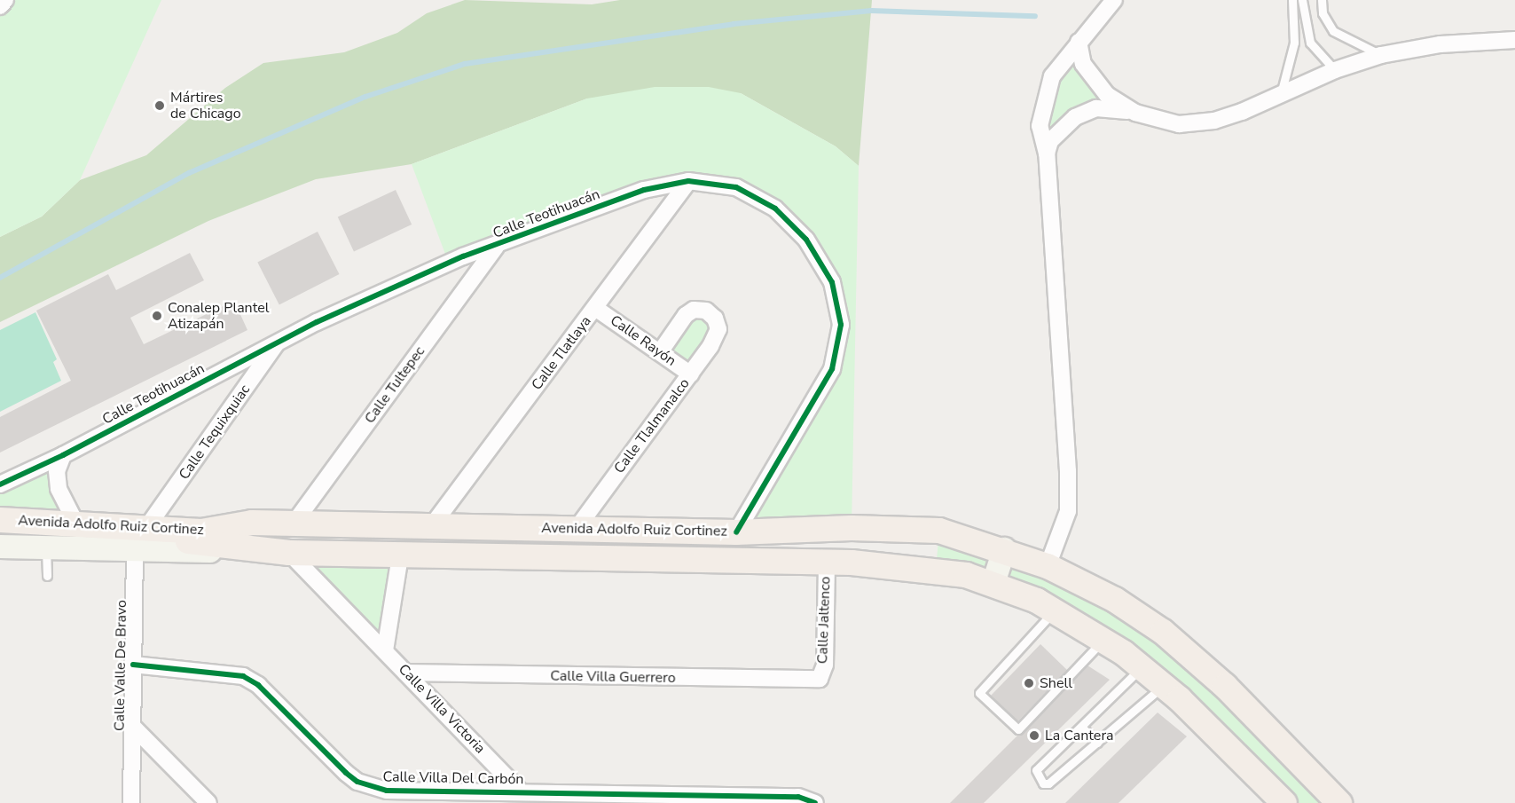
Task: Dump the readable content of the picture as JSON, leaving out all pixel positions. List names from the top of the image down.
{
  "streets": {
    "main road": ["Avenida Adolfo Ruiz Cortinez"],
    "street": [
      "Calle Teotihuacán",
      "Calle Rayón",
      "Calle Tlatlaya",
      "Calle Tultepec",
      "Calle Tlalmanalco",
      "Calle Tequixquiac",
      "Calle Jaltenco",
      "Calle Valle De Bravo",
      "Calle Villa Guerrero",
      "Calle Villa Victoria",
      "Calle Villa Del Carbón"
    ]
  },
  "crossings": [
    ["Calle Teotihuacán", "Calle Tlatlaya"],
    ["Calle Teotihuacán", "Calle Tultepec"],
    ["Calle Teotihuacán", "Calle Tequixquiac"],
    ["Calle Teotihuacán", "Avenida Adolfo Ruiz Cortinez"],
    ["Calle Rayón", "Calle Tlatlaya"],
    ["Calle Rayón", "Calle Tlalmanalco"],
    ["Calle Tlatlaya", "Avenida Adolfo Ruiz Cortinez"],
    ["Calle Tultepec", "Avenida Adolfo Ruiz Cortinez"],
    ["Calle Tlalmanalco", "Avenida Adolfo Ruiz Cortinez"],
    ["Calle Tequixquiac", "Avenida Adolfo Ruiz Cortinez"],
    ["Avenida Adolfo Ruiz Cortinez", "Calle Jaltenco"],
    ["Avenida Adolfo Ruiz Cortinez", "Calle Valle De Bravo"],
    ["Avenida Adolfo Ruiz Cortinez", "Calle Villa Victoria"],
    ["Calle Jaltenco", "Calle Villa Guerrero"],
    ["Calle Valle De Bravo", "Calle Villa Del Carbón"],
    ["Calle Villa Guerrero", "Calle Villa Victoria"],
    ["Calle Villa Victoria", "Calle Villa Del Carbón"]
  ],
  "places": [
    "Mártires de Chicago",
    "Conalep Plantel Atizapán",
    "Shell",
    "La Cantera"
  ]
}
